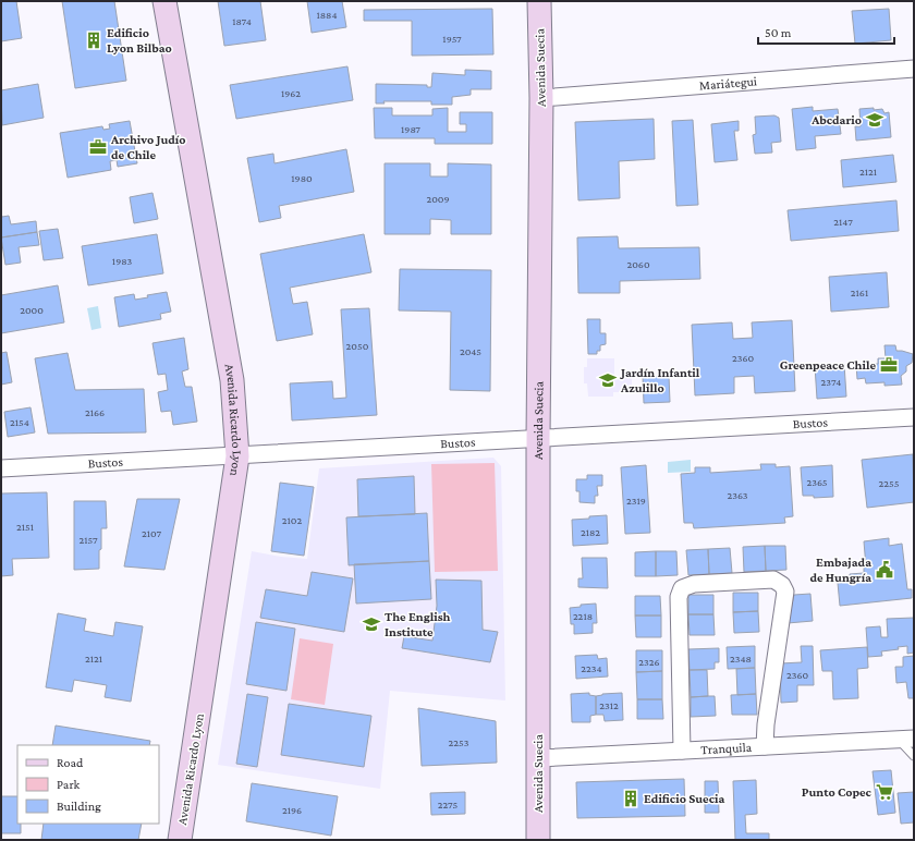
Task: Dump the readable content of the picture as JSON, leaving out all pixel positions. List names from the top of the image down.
{
  "streets": {
    "street": [
      "Avenida Suecia",
      "Mariátegui",
      "Avenida Ricardo Lyon",
      "Bustos",
      "Tranquila"
    ]
  },
  "crossings": [
    ["Avenida Suecia", "Mariátegui"],
    ["Avenida Suecia", "Bustos"],
    ["Avenida Suecia", "Tranquila"],
    ["Avenida Ricardo Lyon", "Bustos"]
  ],
  "places": {
    "building": ["Edificio Lyon Bilbao", "Edificio Suecia"],
    "school or university": ["Abcdario", "Jardín Infantil Azulillo", "The English Institute"],
    "office": ["Archivo Judío de Chile", "Greenpeace Chile"],
    "public building": ["Embajada de Hungría"],
    "supermarket": ["Punto Copec"]
  },
  "house_numbers": [
    "1884",
    "1874",
    "1957",
    "1962",
    "1987",
    "2121",
    "1980",
    "2009",
    "2147",
    "1983",
    "2060",
    "2161",
    "2000",
    "2050",
    "2045",
    "2360",
    "2374",
    "2166",
    "2154",
    "2365",
    "2255",
    "2363",
    "2319",
    "2102",
    "2151",
    "2182",
    "2107",
    "2157",
    "2218",
    "2121",
    "2348",
    "2326",
    "2234",
    "2360",
    "2312",
    "2253",
    "2275",
    "2196"
  ],
  "legend": ["Road", "Park", "Building"],
  "scale_bar": "50 m"
}
